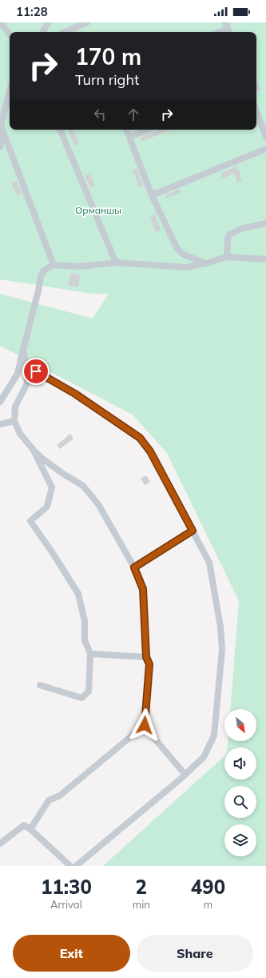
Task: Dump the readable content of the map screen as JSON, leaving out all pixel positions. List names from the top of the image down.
{
  "parks": ["Орманшы"],
  "north": "bottom right",
  "page": {
    "status": "11:28",
    "turn": ["170 m", "Turn right"],
    "eta": [
      "11:30",
      "Arrival",
      "2",
      "min",
      "490",
      "m"
    ],
    "buttons": ["Exit", "Share"]
  }
}
